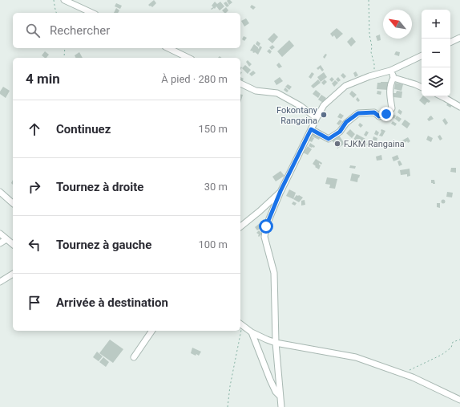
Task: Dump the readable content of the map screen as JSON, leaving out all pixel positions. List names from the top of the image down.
{
  "places": ["Fokontany Rangaina", "FJKM Rangaina"],
  "north": "top left",
  "page": {
    "map_buttons": ["+", "−"],
    "search": "Rechercher",
    "heading": ["4 min", "À pied · 280 m"],
    "list": [
      ["Continuez", "150 m"],
      ["Tournez à droite", "30 m"],
      ["Tournez à gauche", "100 m"],
      "Arrivée à destination"
    ]
  }
}
